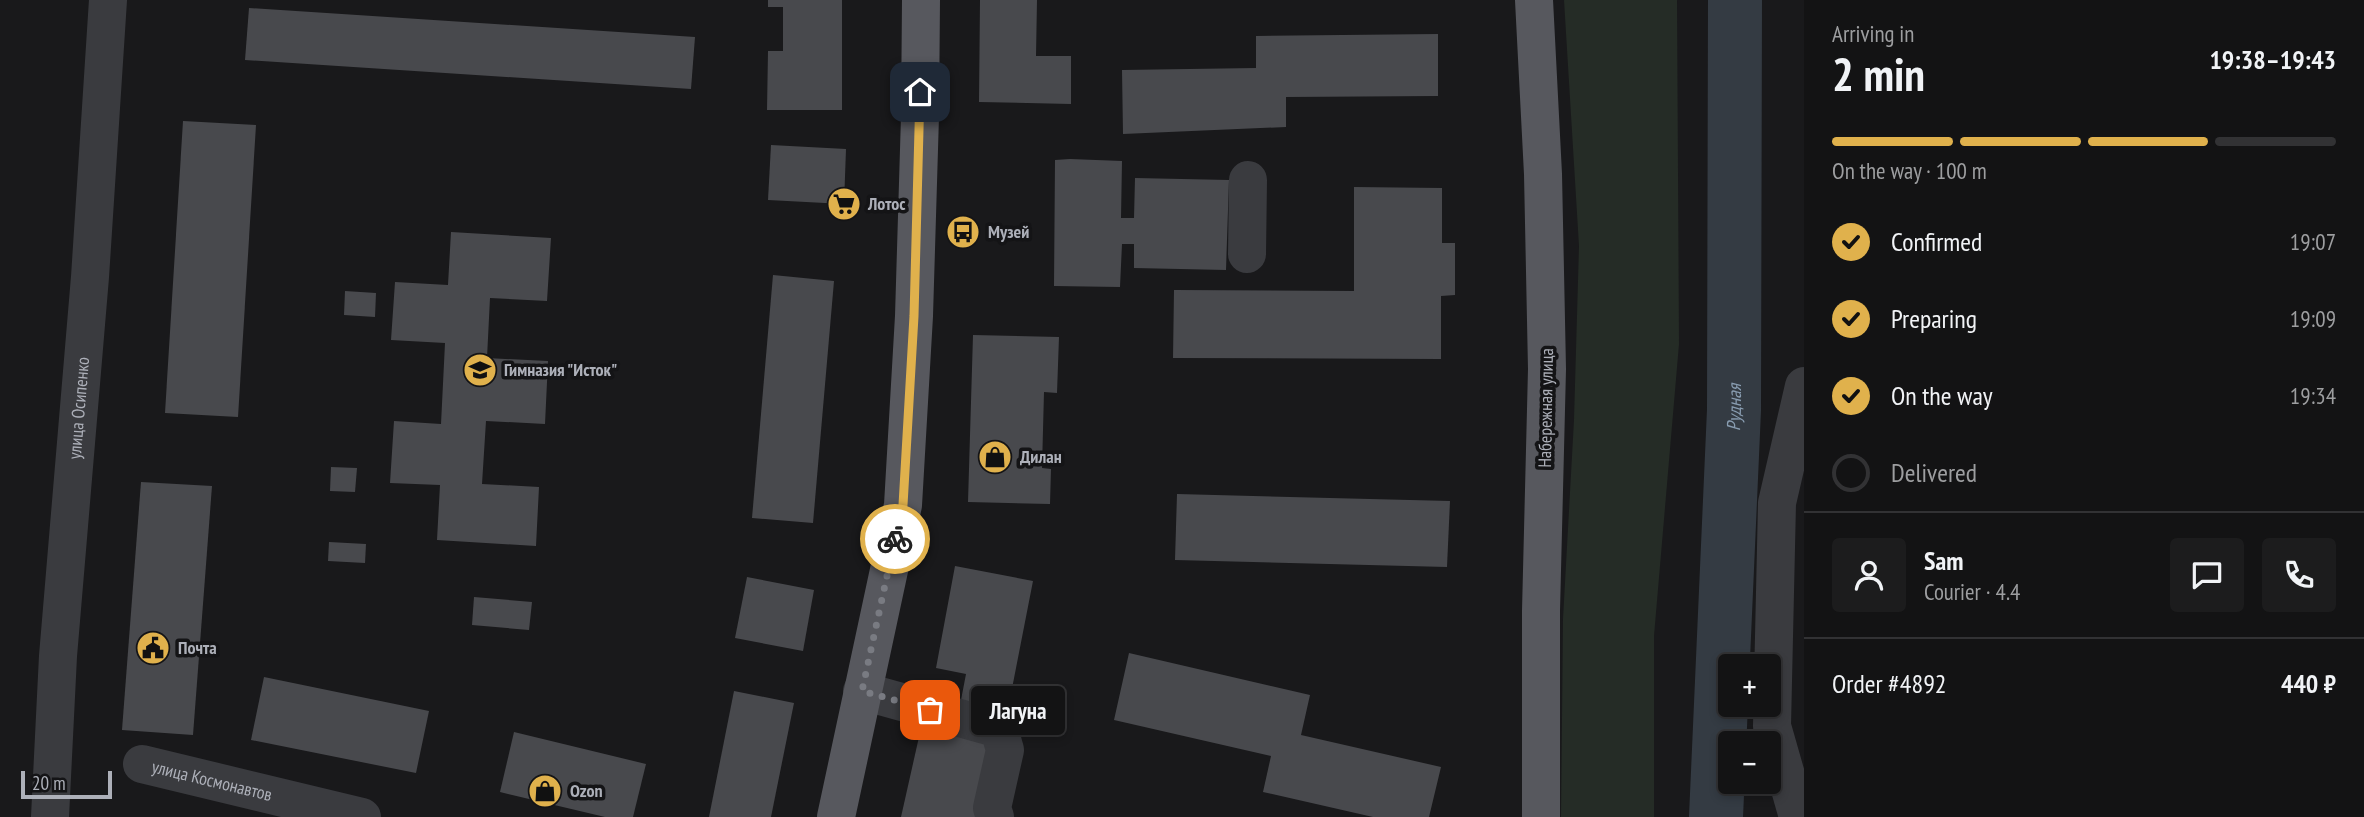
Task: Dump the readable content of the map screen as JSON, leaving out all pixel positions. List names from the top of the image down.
{
  "streets": {
    "main road": ["Набережная улица"],
    "street": ["улица Осипенко", "улица Космонавтов"]
  },
  "water": ["Рудная"],
  "places": {
    "supermarket": ["Лотос"],
    "bus stop": ["Музей"],
    "school or university": ["Гимназия \"Исток\""],
    "shop": ["Дилан", "Ozon"],
    "public building": ["Почта"],
    "other": ["Лагуна"]
  },
  "scale_bar": "20 m",
  "page": {
    "heading": ["2 min", "Arriving in", "19:38–19:43"],
    "panel": [
      "Sam",
      "Courier · 4.4",
      "Order #4892",
      "440 ₽"
    ],
    "bar": "On the way · 100 m",
    "list": [
      ["Confirmed", "19:07"],
      ["Preparing", "19:09"],
      ["On the way", "19:34"],
      "Delivered"
    ],
    "map_buttons": ["+", "−"],
    "bubble": "Лагуна",
    "scale": "20 m"
  }
}
